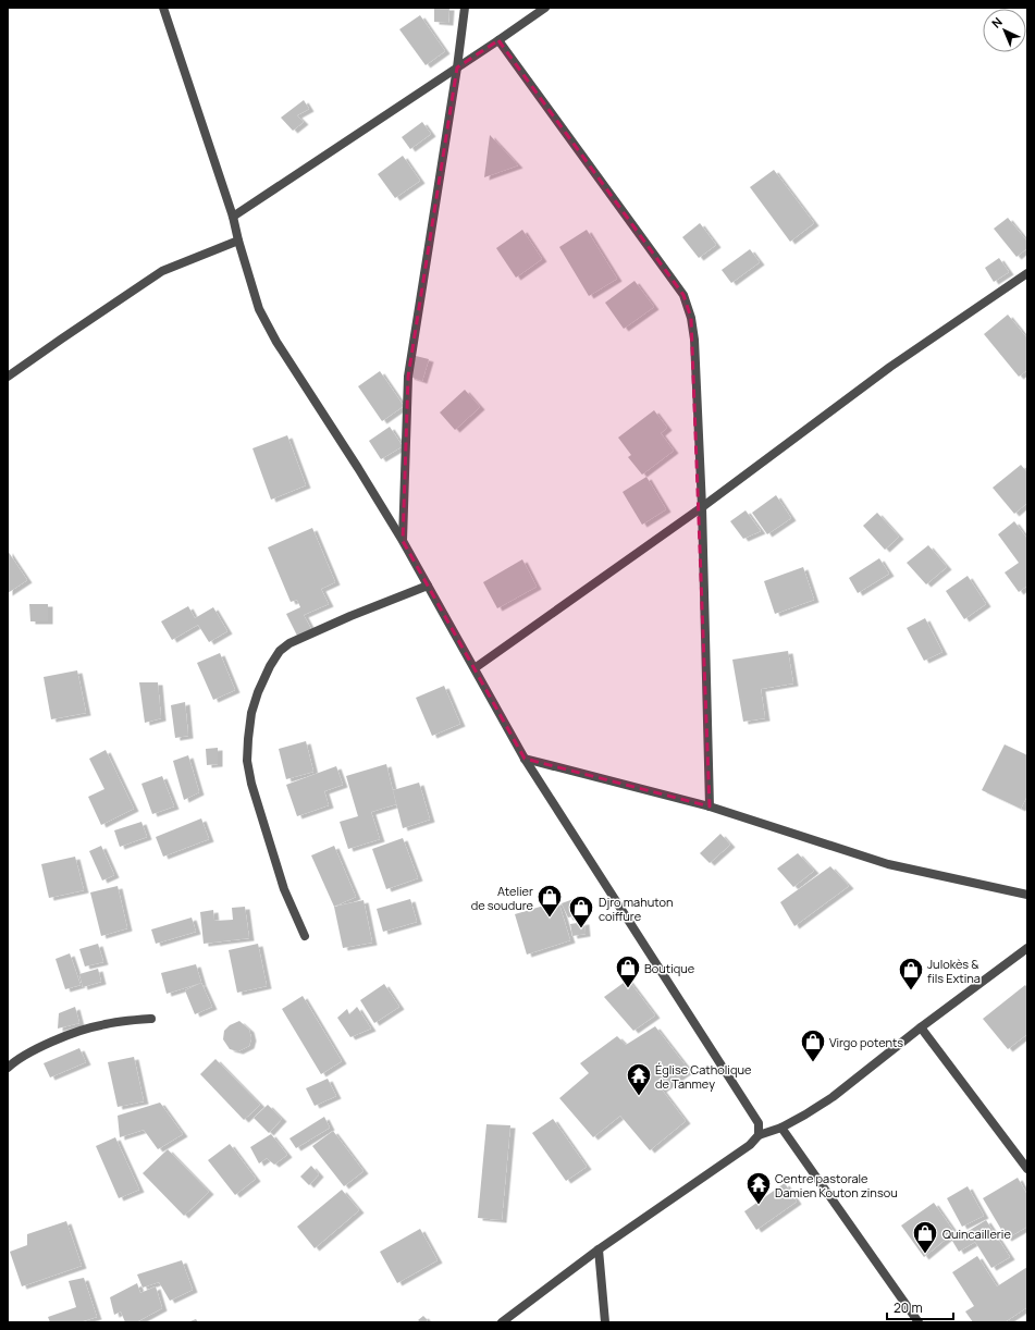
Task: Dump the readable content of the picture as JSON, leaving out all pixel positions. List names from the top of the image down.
{
  "places": {
    "shop": [
      "Atelier de soudure",
      "Djro mahuton coiffure",
      "Boutique",
      "Julokès & fils Extina",
      "Virgo potents",
      "Quincaillerie"
    ],
    "temple": ["Église Catholique de Tanmey", "Centre pastorale Damien Kouton zinsou"]
  },
  "scale_bar": "20 m",
  "north": "top left"
}
